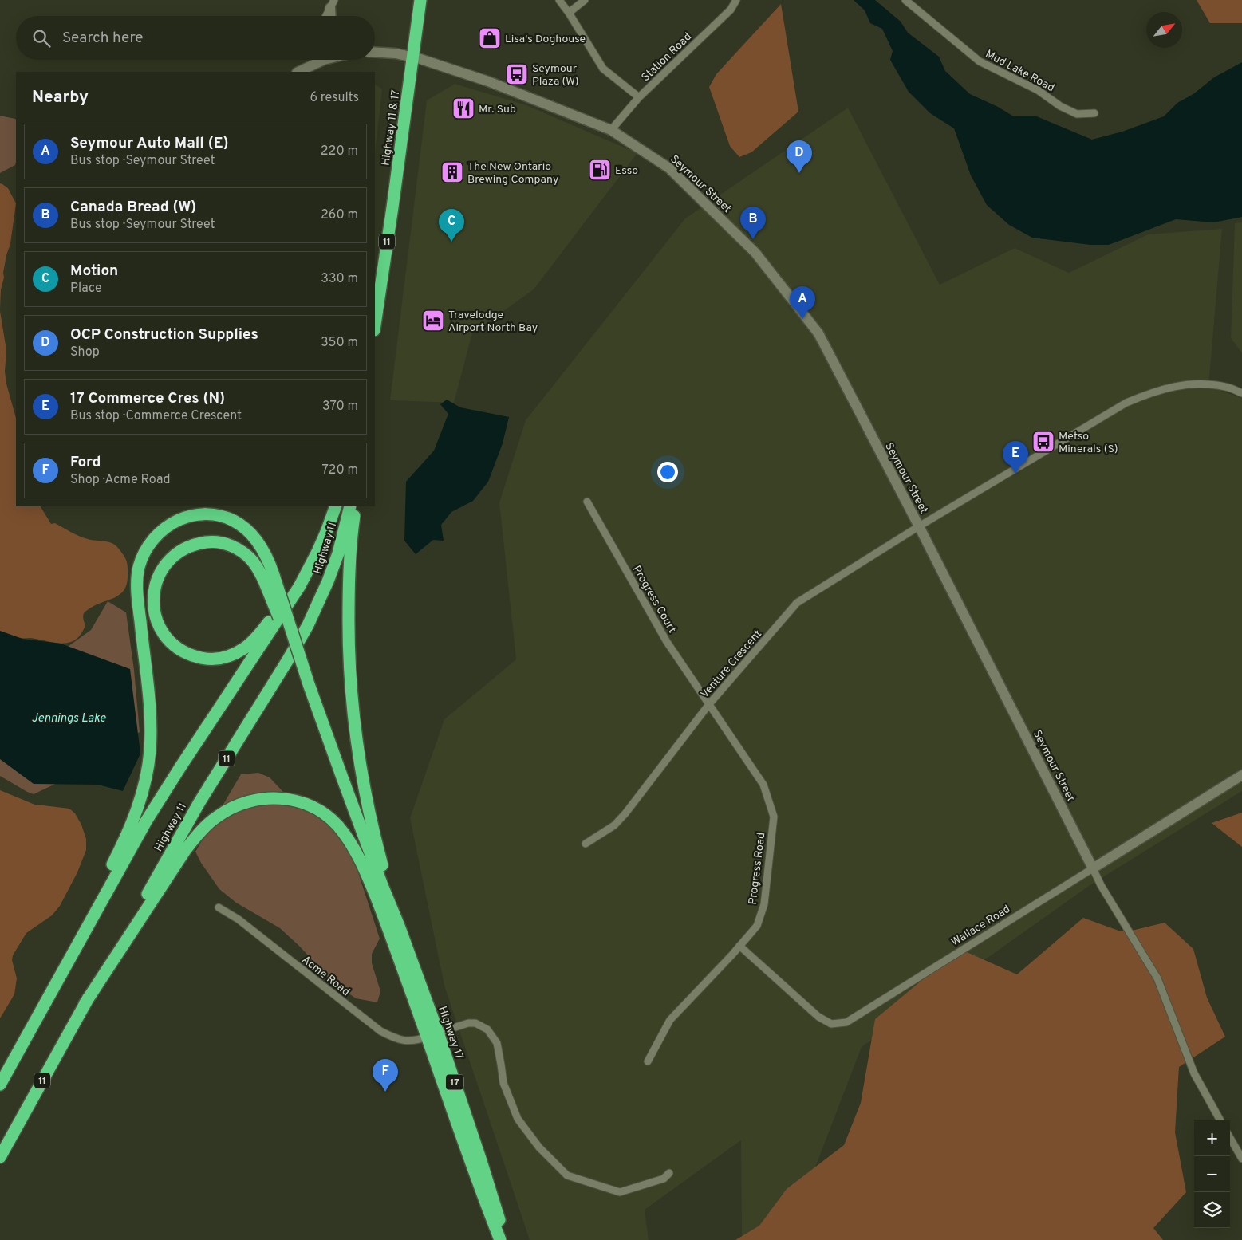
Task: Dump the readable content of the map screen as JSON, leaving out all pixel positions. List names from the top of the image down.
{
  "streets": {
    "highway": [
      "Highway 11 & 17",
      "11",
      "Highway 11",
      "Highway 17",
      "17"
    ],
    "street": [
      "Station Road",
      "Mud Lake Road",
      "Seymour Street",
      "Progress Court",
      "Venture Crescent",
      "Progress Road",
      "Wallace Road",
      "Acme Road"
    ]
  },
  "crossings": [
    ["Station Road", "Seymour Street"],
    ["Highway 11 & 17", "Seymour Street"],
    ["Seymour Street", "Venture Crescent"],
    ["Seymour Street", "Wallace Road"],
    ["Progress Court", "Venture Crescent"],
    ["Progress Court", "Progress Road"],
    ["Venture Crescent", "Progress Road"],
    ["Progress Road", "Wallace Road"],
    ["Acme Road", "Highway 17"]
  ],
  "water": ["Jennings Lake"],
  "places": {
    "shop": ["Lisa's Doghouse"],
    "bus stop": ["Seymour Plaza (W)", "Metso Minerals (S)"],
    "restaurant": ["Mr. Sub"],
    "fuel station": ["Esso"],
    "building": ["The New Ontario Brewing Company"],
    "hotel": ["Travelodge Airport North Bay"]
  },
  "north": "top right",
  "page": {
    "search": "Search here",
    "heading": ["Nearby", "6 results"],
    "list": [
      {
        "mark": "A",
        "name": "Seymour Auto Mall (E)",
        "note": "Bus stop · Seymour Street",
        "value": "220 m"
      },
      {
        "mark": "B",
        "name": "Canada Bread (W)",
        "note": "Bus stop · Seymour Street",
        "value": "260 m"
      },
      {
        "mark": "C",
        "name": "Motion",
        "note": "Place",
        "value": "330 m"
      },
      {
        "mark": "D",
        "name": "OCP Construction Supplies",
        "note": "Shop",
        "value": "350 m"
      },
      {
        "mark": "E",
        "name": "17 Commerce Cres (N)",
        "note": "Bus stop · Commerce Crescent",
        "value": "370 m"
      },
      {
        "mark": "F",
        "name": "Ford",
        "note": "Shop · Acme Road",
        "value": "720 m"
      }
    ],
    "pins": [
      "D",
      "B",
      "C",
      "A",
      "E",
      "F"
    ],
    "map_buttons": ["+", "−"]
  }
}
